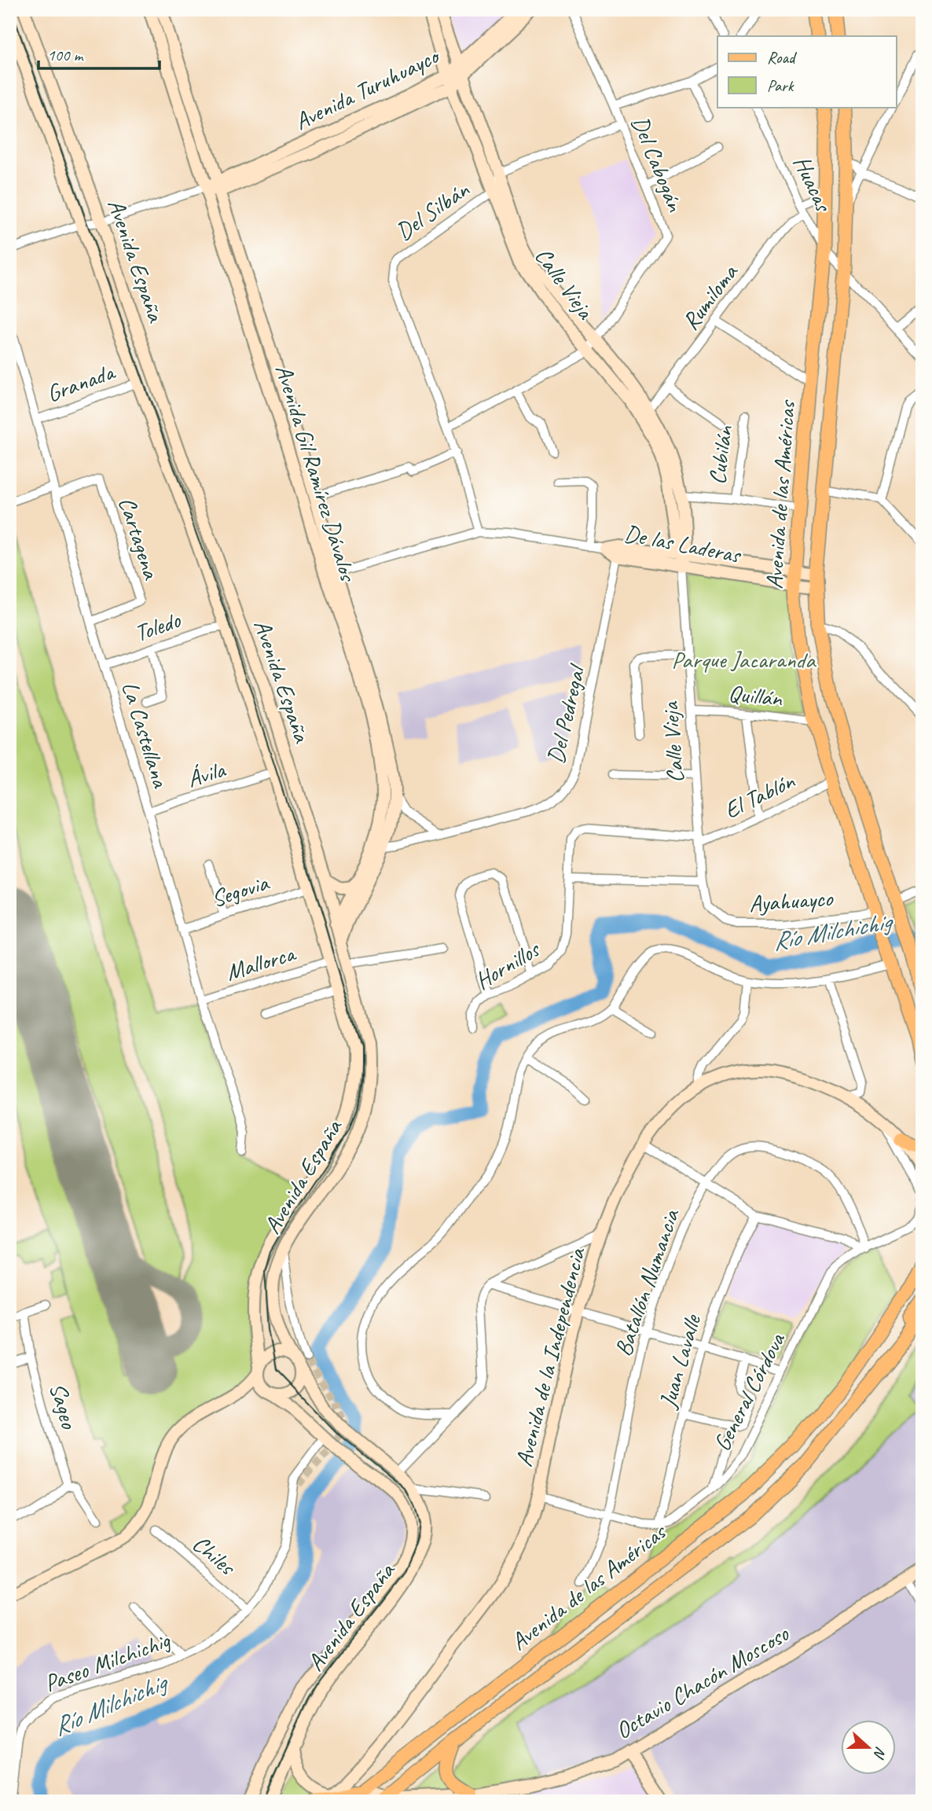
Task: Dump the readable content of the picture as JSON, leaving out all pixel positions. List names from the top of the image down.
{
  "streets": {
    "main road": [
      "Avenida Turuhuayco",
      "Avenida España",
      "Calle Vieja",
      "Avenida Gil Ramírez Dávalos",
      "Avenida de las Américas",
      "De las Laderas",
      "Avenida de la Independencia",
      "Octavio Chacón Moscoso"
    ],
    "street": [
      "Del Cabogán",
      "Huacas",
      "Del Silbán",
      "Rumiloma",
      "Granada",
      "Cubilán",
      "Cartagena",
      "Toledo",
      "Quillán",
      "Del Pedregal",
      "La Castellana",
      "Ávila",
      "El Tablón",
      "Segovia",
      "Ayahuayco",
      "Mallorca",
      "Hornillos",
      "Batallón Numancia",
      "Juan Lavalle",
      "General Córdova",
      "Sageo",
      "Chiles",
      "Paseo Milchichig"
    ]
  },
  "crossings": [
    ["Avenida Turuhuayco", "Calle Vieja"],
    ["Avenida Turuhuayco", "Avenida Gil Ramírez Dávalos"],
    ["Del Cabogán", "Del Silbán"],
    ["Del Cabogán", "Calle Vieja"],
    ["Huacas", "Rumiloma"],
    ["Huacas", "Avenida de las Américas"],
    ["Del Silbán", "Calle Vieja"],
    ["Del Silbán", "De las Laderas"],
    ["Avenida España", "Granada"],
    ["Avenida España", "Avenida Gil Ramírez Dávalos"],
    ["Avenida España", "Toledo"],
    ["Avenida España", "Ávila"],
    ["Avenida España", "Segovia"],
    ["Avenida España", "Mallorca"],
    ["Avenida España", "Paseo Milchichig"],
    ["Calle Vieja", "Rumiloma"],
    ["Calle Vieja", "De las Laderas"],
    ["Calle Vieja", "Quillán"],
    ["Calle Vieja", "El Tablón"],
    ["Calle Vieja", "Ayahuayco"],
    ["Rumiloma", "Avenida de las Américas"],
    ["Granada", "La Castellana"],
    ["Avenida Gil Ramírez Dávalos", "De las Laderas"],
    ["Avenida Gil Ramírez Dávalos", "Del Pedregal"],
    ["Avenida de las Américas", "De las Laderas"],
    ["Avenida de las Américas", "Quillán"],
    ["Avenida de las Américas", "El Tablón"],
    ["Avenida de las Américas", "Ayahuayco"],
    ["Avenida de las Américas", "Octavio Chacón Moscoso"],
    ["Cartagena", "La Castellana"],
    ["De las Laderas", "Del Pedregal"],
    ["Toledo", "La Castellana"],
    ["La Castellana", "Ávila"],
    ["La Castellana", "Segovia"],
    ["La Castellana", "Mallorca"],
    ["El Tablón", "Hornillos"],
    ["Batallón Numancia", "General Córdova"],
    ["Avenida de la Independencia", "General Córdova"],
    ["Juan Lavalle", "General Córdova"],
    ["Chiles", "Paseo Milchichig"]
  ],
  "water": ["Río Milchichig"],
  "parks": ["Parque Jacaranda"],
  "legend": ["Road", "Park"],
  "scale_bar": "100 m",
  "north": "right"
}
